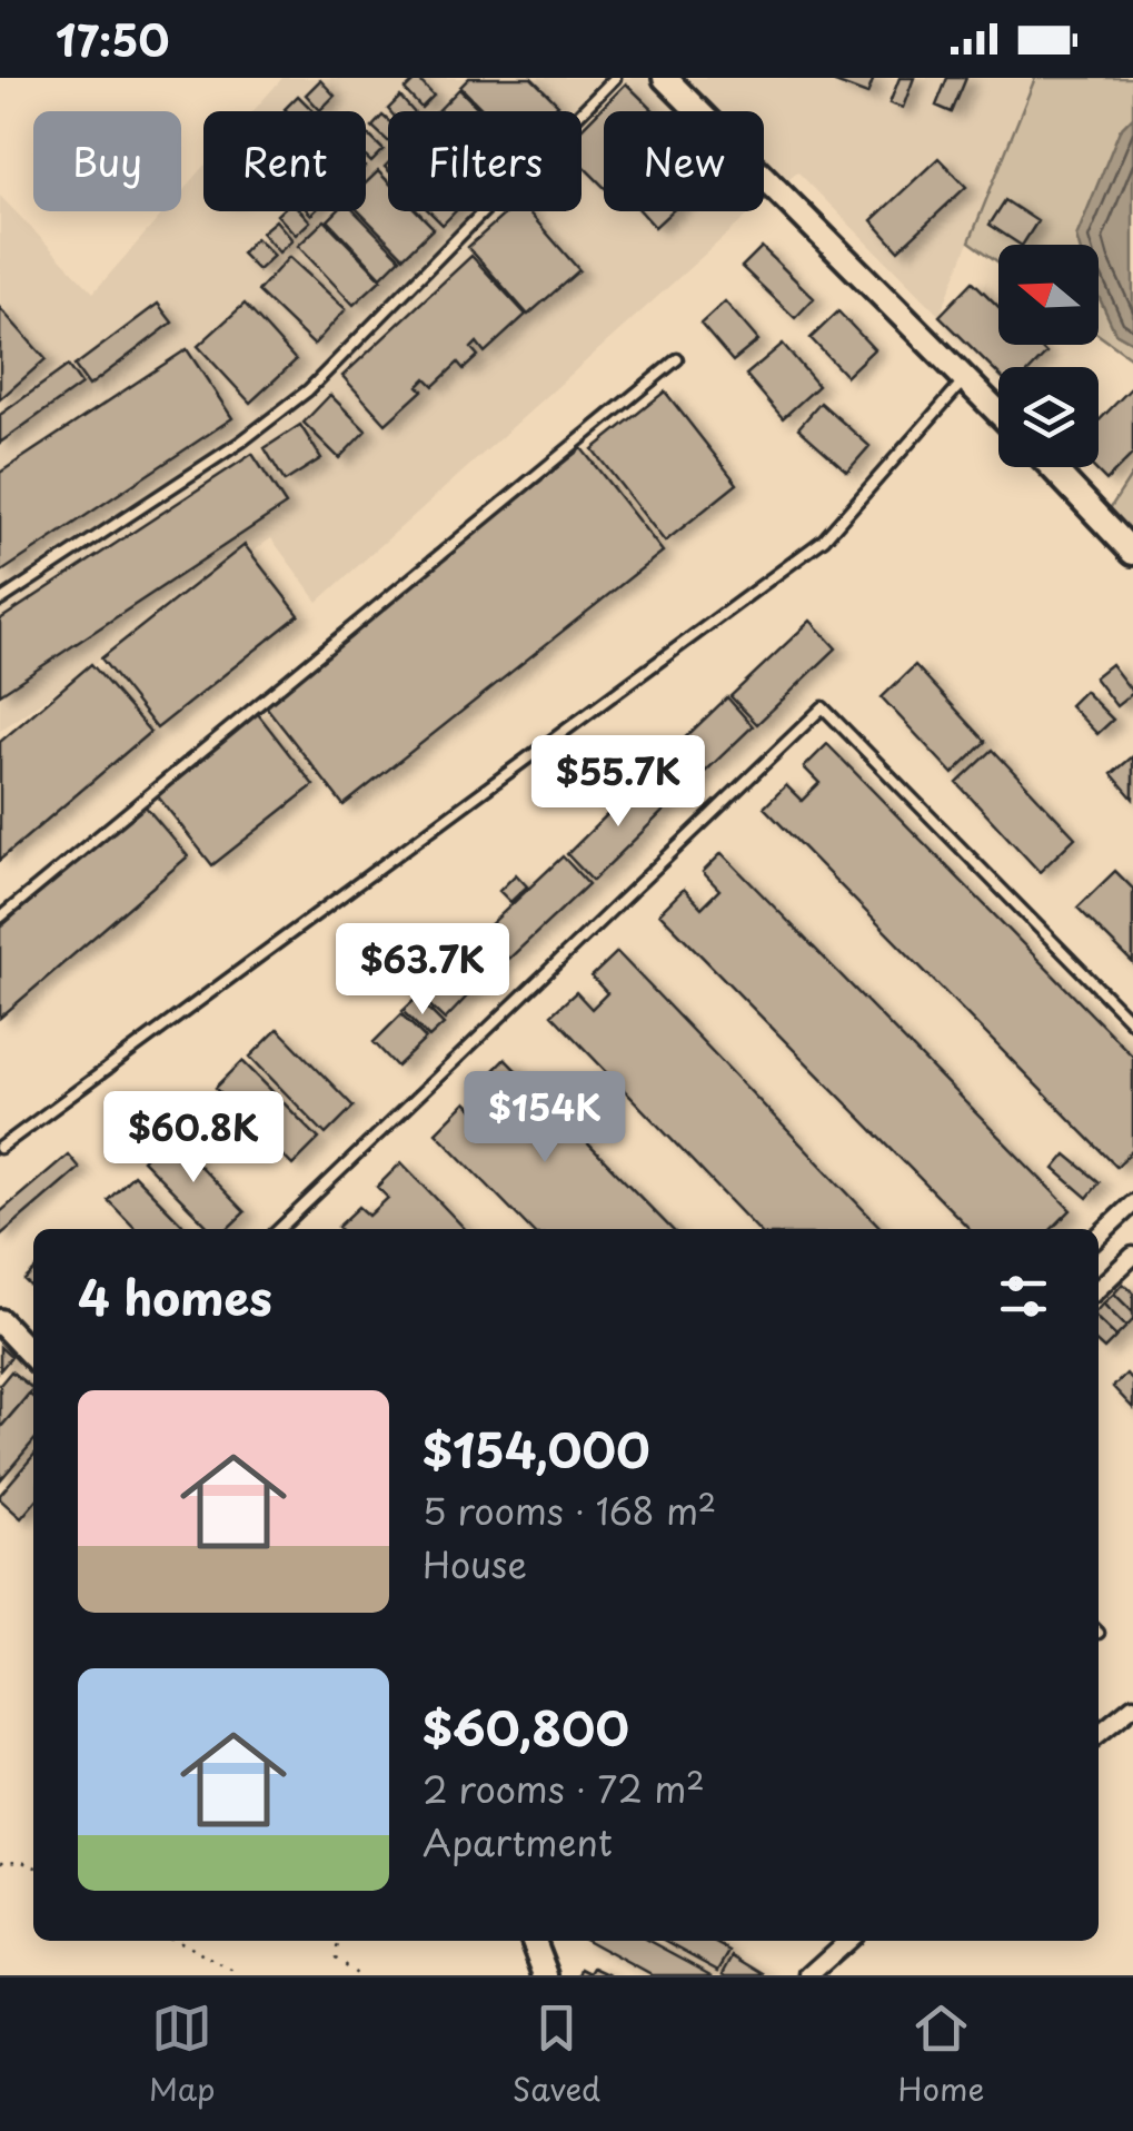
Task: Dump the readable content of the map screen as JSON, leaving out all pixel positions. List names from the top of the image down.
{
  "north": "left",
  "page": {
    "status": "17:50",
    "chip": [
      "Buy",
      "Rent",
      "Filters",
      "New"
    ],
    "price": [
      "$55.7K",
      "$63.7K",
      "$154K",
      "$60.8K"
    ],
    "heading": "4 homes",
    "list": [
      {
        "name": "$154,000",
        "note": "5 rooms · 168 m² · House"
      },
      {
        "name": "$60,800",
        "note": "2 rooms · 72 m² · Apartment"
      }
    ],
    "tabs": ["Map", "Saved", "Home"]
  }
}
